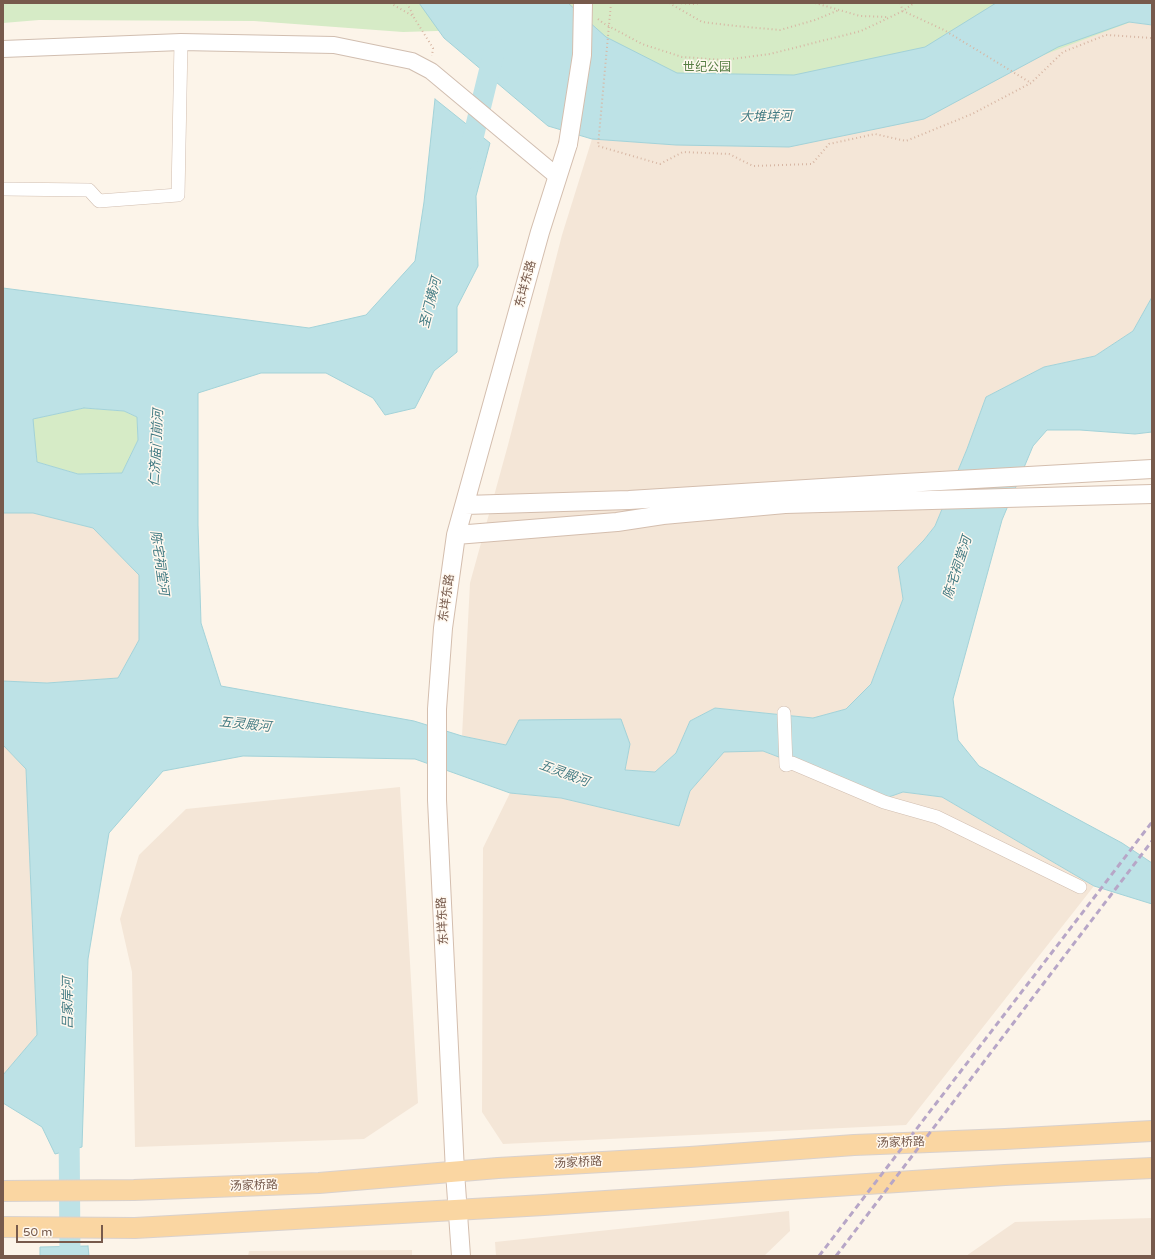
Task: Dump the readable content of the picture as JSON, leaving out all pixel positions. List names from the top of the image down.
{
  "streets": {
    "main road": ["东垟东路", "汤家桥路"]
  },
  "crossings": [
    ["东垟东路", "汤家桥路"]
  ],
  "water": [
    "大堆垟河",
    "圣门横河",
    "仁济庙门前河",
    "陈宅祠堂河",
    "五灵殿河",
    "吕家岸河"
  ],
  "parks": ["世纪公园"],
  "scale_bar": "50 m"
}
